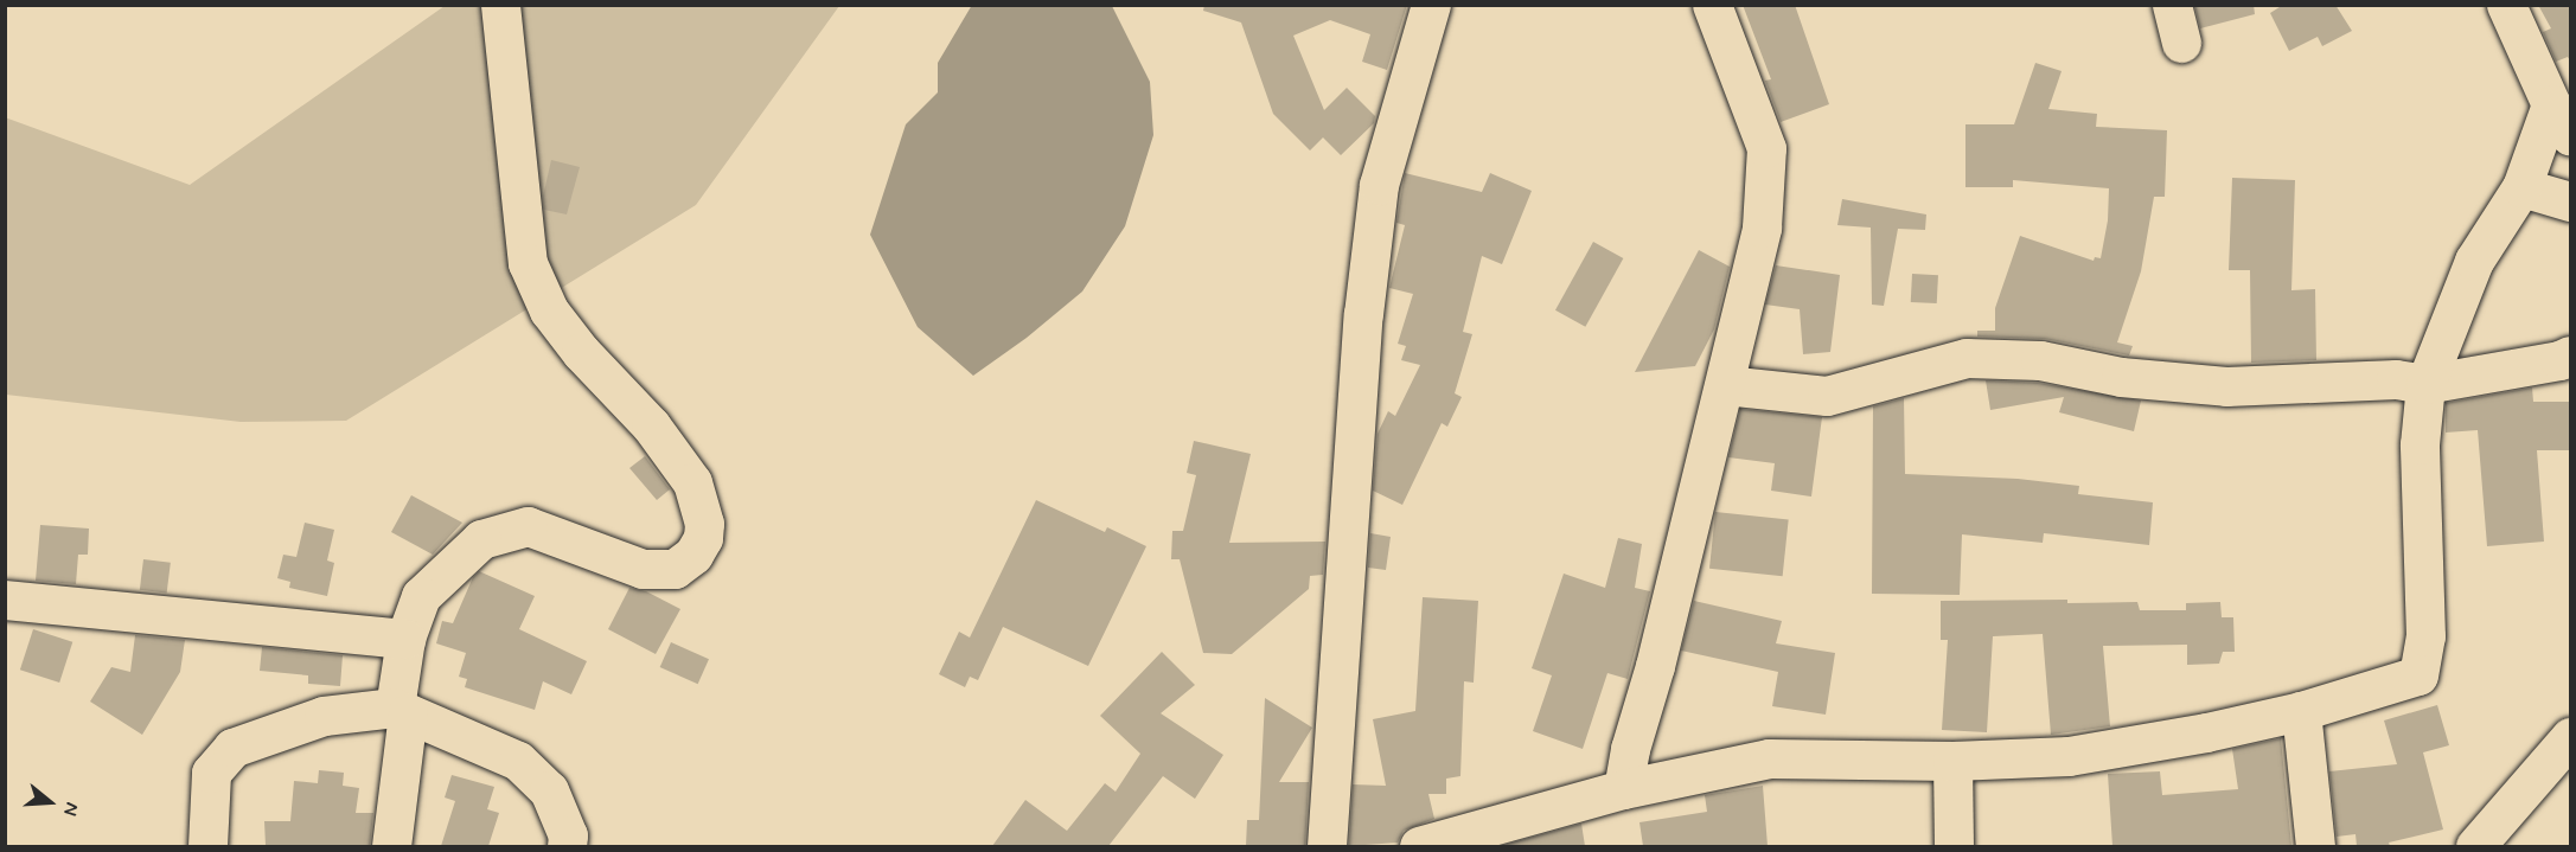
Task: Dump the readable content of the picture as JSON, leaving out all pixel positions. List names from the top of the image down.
{
  "north": "right"
}
